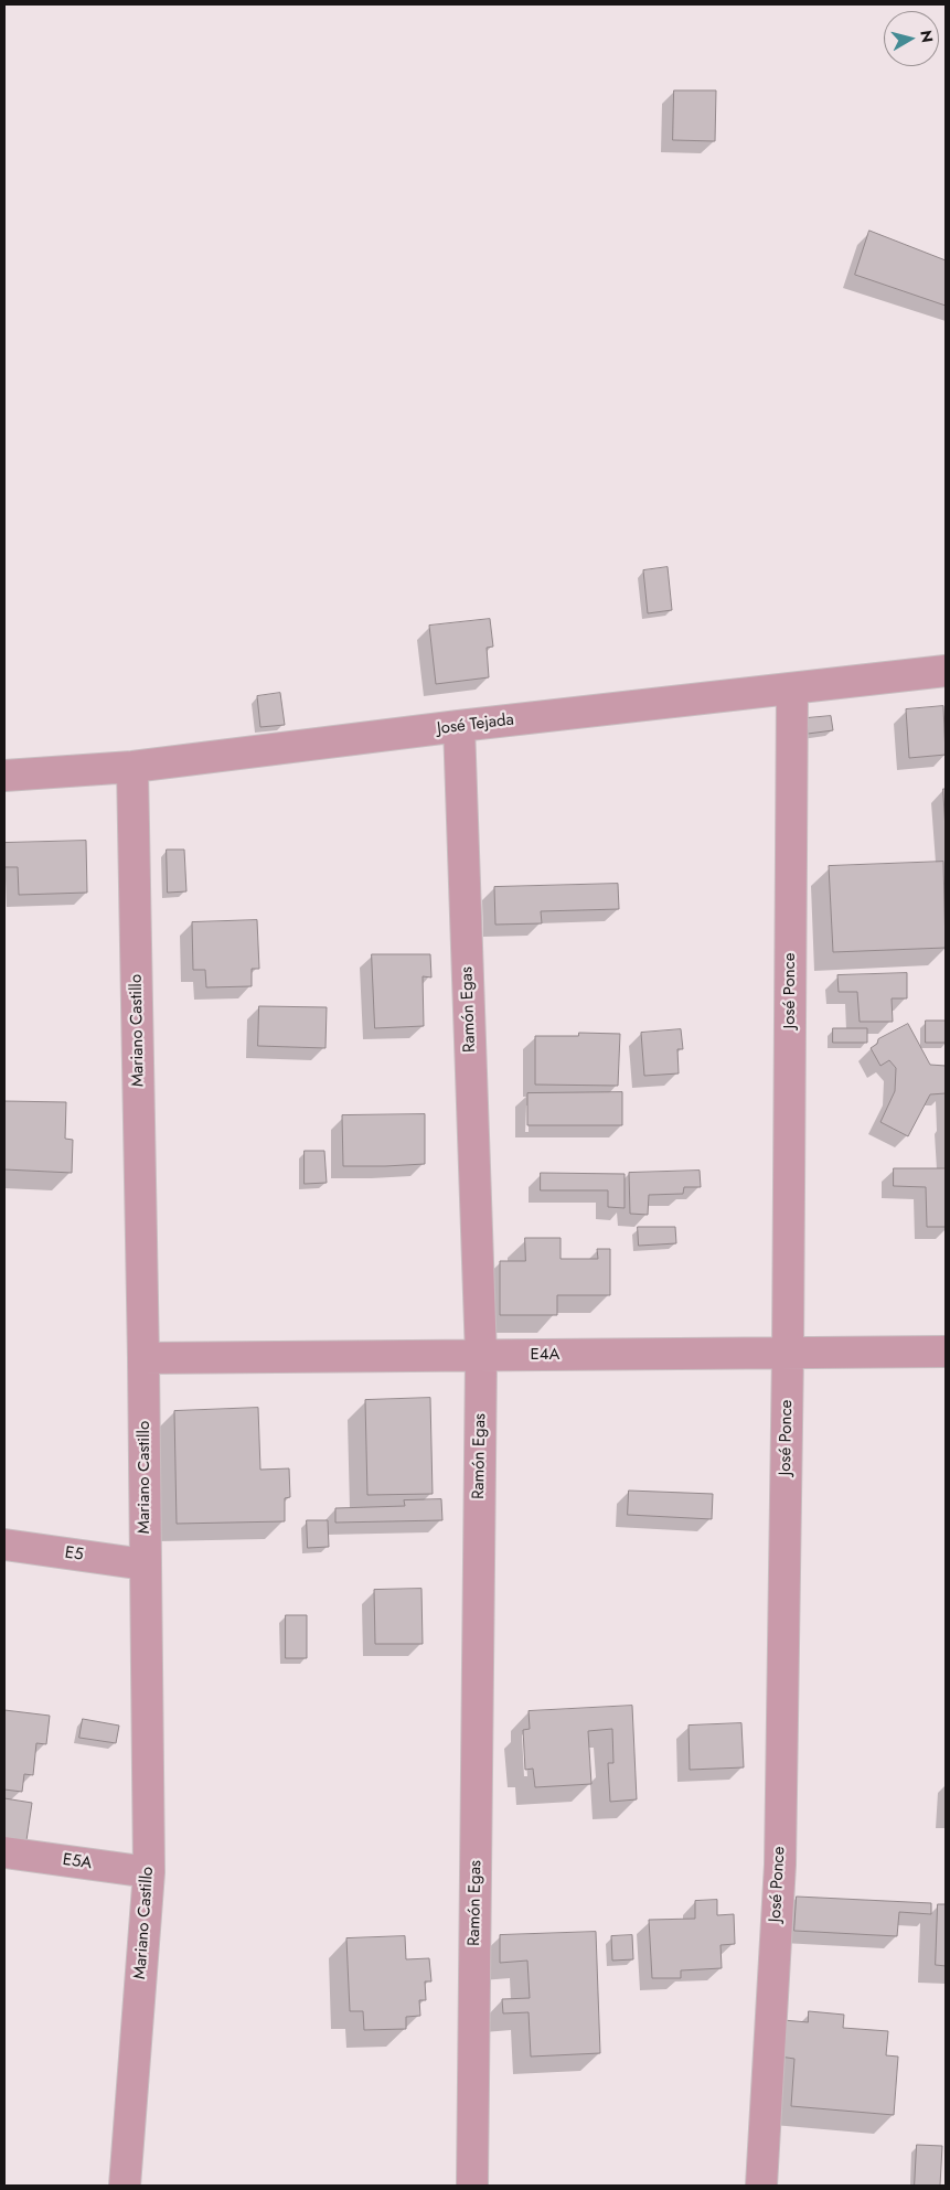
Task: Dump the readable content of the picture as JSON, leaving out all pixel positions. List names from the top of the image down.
{
  "streets": {
    "street": [
      "José Tejada",
      "José Ponce",
      "Ramón Egas",
      "Mariano Castillo",
      "E4A",
      "E5",
      "E5A"
    ]
  },
  "crossings": [
    ["José Tejada", "José Ponce"],
    ["José Tejada", "Ramón Egas"],
    ["José Tejada", "Mariano Castillo"],
    ["José Ponce", "E4A"],
    ["Ramón Egas", "E4A"],
    ["Mariano Castillo", "E4A"],
    ["Mariano Castillo", "E5"],
    ["Mariano Castillo", "E5A"]
  ],
  "north": "right"
}
